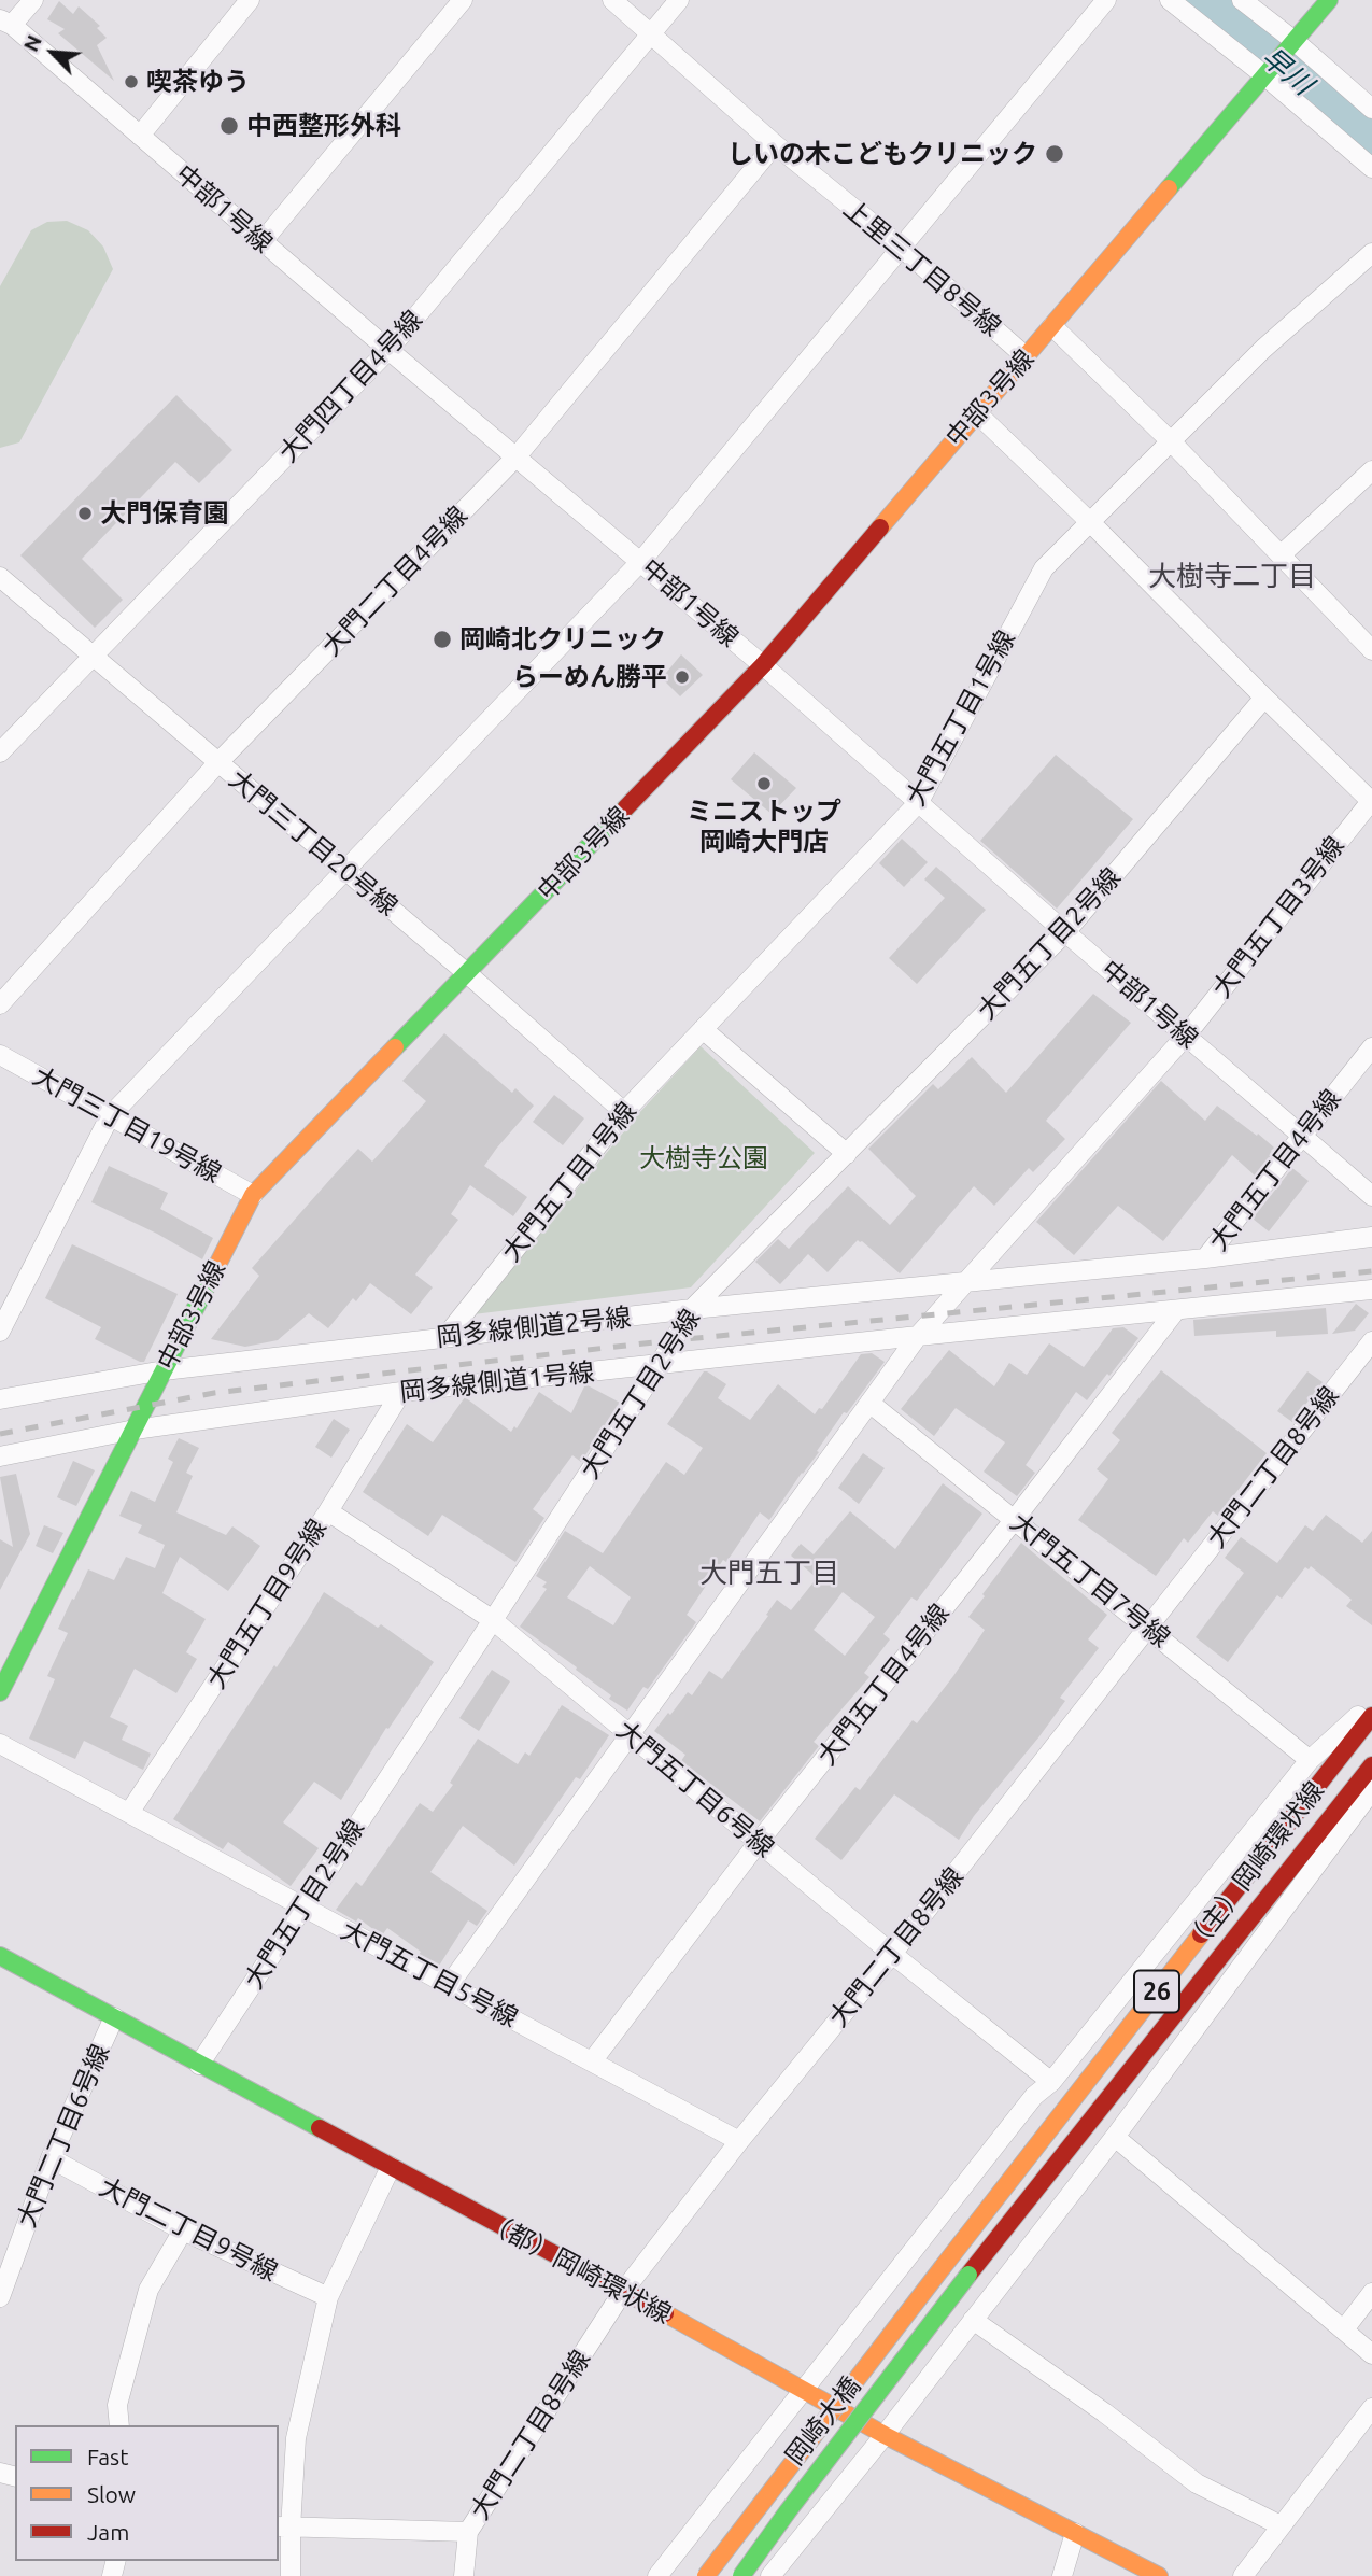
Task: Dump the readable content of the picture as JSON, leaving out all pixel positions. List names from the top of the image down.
{
  "streets": {
    "street": [
      "中部1号線",
      "上里三丁目8号線",
      "大門四丁目4号線",
      "中部3号線",
      "大門二丁目4号線",
      "大門五丁目1号線",
      "大門三丁目20号線",
      "大門五丁目3号線",
      "大門五丁目2号線",
      "大門三丁目19号線",
      "大門五丁目4号線",
      "岡多線側道2号線",
      "岡多線側道1号線",
      "大門二丁目8号線",
      "大門五丁目7号線",
      "大門五丁目9号線",
      "大門五丁目6号線",
      "（主）岡崎環状線",
      "大門五丁目5号線",
      "26",
      "大門二丁目6号線",
      "大門二丁目9号線",
      "（都）岡崎環状線",
      "岡崎大橋"
    ]
  },
  "crossings": [
    ["中部1号線", "大門四丁目4号線"],
    ["中部1号線", "中部3号線"],
    ["中部1号線", "大門二丁目4号線"],
    ["中部1号線", "大門五丁目1号線"],
    ["中部1号線", "大門五丁目3号線"],
    ["中部1号線", "大門五丁目2号線"],
    ["中部1号線", "大門五丁目4号線"],
    ["上里三丁目8号線", "大門四丁目4号線"],
    ["上里三丁目8号線", "中部3号線"],
    ["上里三丁目8号線", "大門二丁目4号線"],
    ["大門四丁目4号線", "大門三丁目20号線"],
    ["中部3号線", "大門三丁目20号線"],
    ["中部3号線", "大門三丁目19号線"],
    ["中部3号線", "岡多線側道2号線"],
    ["中部3号線", "岡多線側道1号線"],
    ["大門二丁目4号線", "大門三丁目20号線"],
    ["大門五丁目1号線", "大門三丁目20号線"],
    ["大門五丁目1号線", "岡多線側道2号線"],
    ["大門五丁目3号線", "岡多線側道2号線"],
    ["大門五丁目3号線", "岡多線側道1号線"],
    ["大門五丁目3号線", "大門五丁目7号線"],
    ["大門五丁目3号線", "大門五丁目6号線"],
    ["大門五丁目3号線", "大門五丁目5号線"],
    ["大門五丁目2号線", "岡多線側道2号線"],
    ["大門五丁目2号線", "岡多線側道1号線"],
    ["大門五丁目2号線", "大門五丁目6号線"],
    ["大門五丁目2号線", "大門五丁目5号線"],
    ["大門五丁目2号線", "（都）岡崎環状線"],
    ["大門五丁目4号線", "岡多線側道2号線"],
    ["大門五丁目4号線", "岡多線側道1号線"],
    ["大門五丁目4号線", "大門五丁目7号線"],
    ["大門五丁目4号線", "大門五丁目6号線"],
    ["大門五丁目4号線", "大門五丁目5号線"],
    ["岡多線側道1号線", "大門五丁目9号線"],
    ["大門二丁目8号線", "大門五丁目7号線"],
    ["大門二丁目8号線", "大門五丁目6号線"],
    ["大門二丁目8号線", "大門五丁目5号線"],
    ["大門二丁目8号線", "（都）岡崎環状線"],
    ["大門五丁目9号線", "大門五丁目6号線"],
    ["大門五丁目9号線", "大門五丁目5号線"],
    ["（主）岡崎環状線", "岡崎大橋"],
    ["大門二丁目6号線", "大門二丁目9号線"],
    ["大門二丁目6号線", "（都）岡崎環状線"]
  ],
  "districts": ["大樹寺二丁目", "大門五丁目"],
  "water": ["早川"],
  "parks": ["大樹寺公園"],
  "places": [
    "喫茶ゆう",
    "中西整形外科",
    "しいの木こどもクリニック",
    "大門保育園",
    "岡崎北クリニック",
    "らーめん勝平",
    "ミニストップ 岡崎大門店"
  ],
  "legend": ["Fast", "Slow", "Jam"],
  "north": "top left"
}
